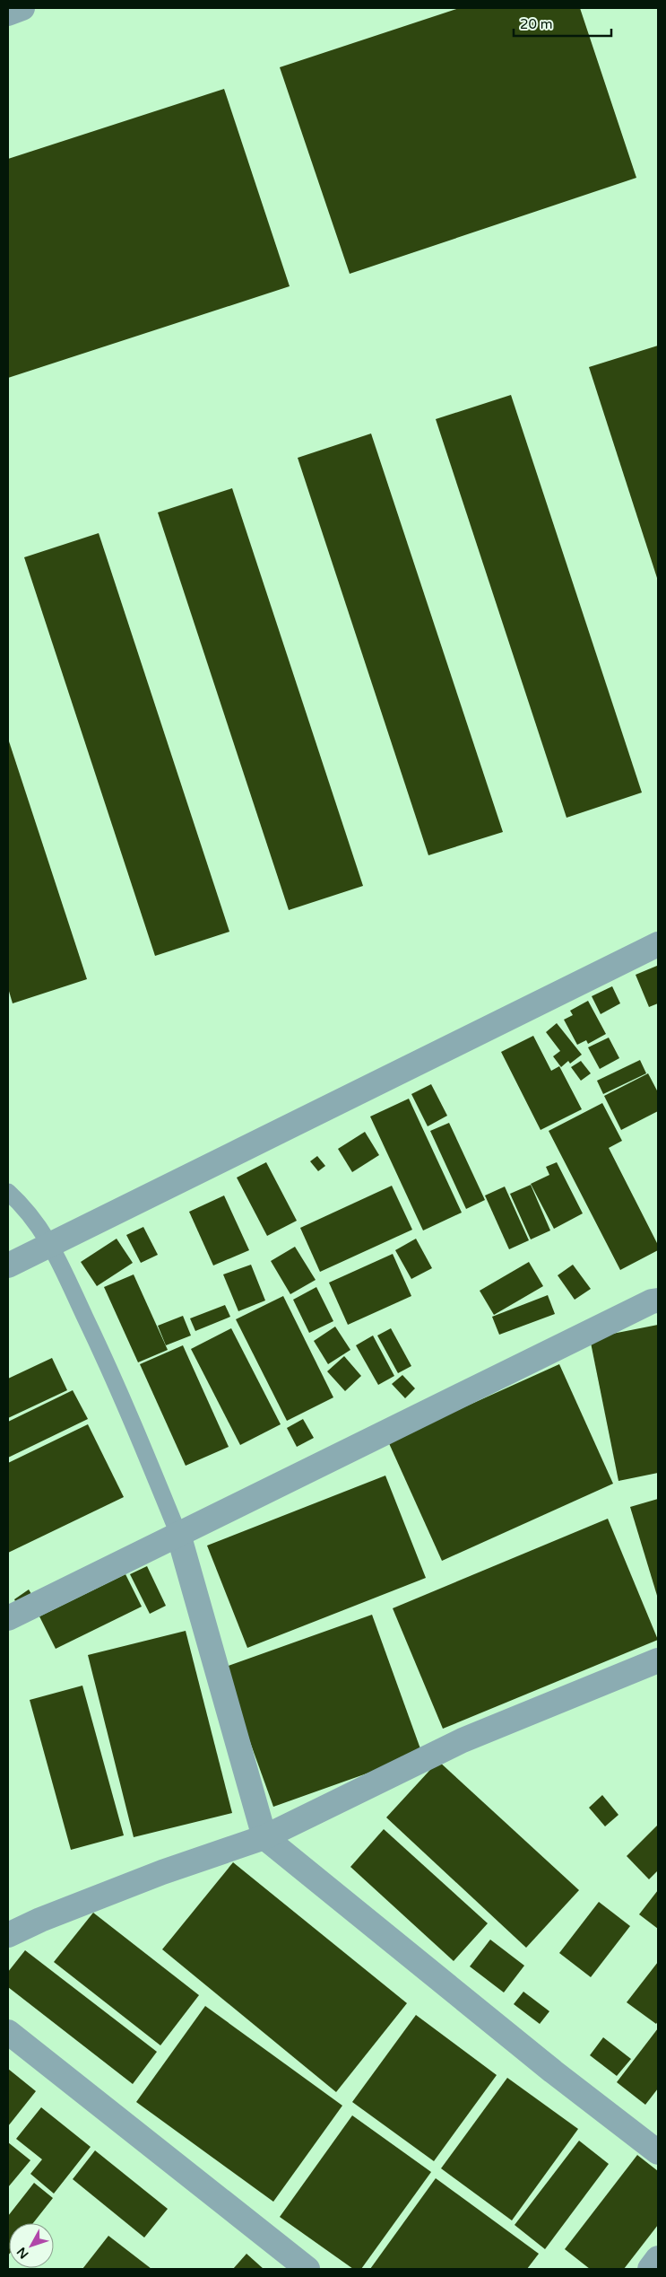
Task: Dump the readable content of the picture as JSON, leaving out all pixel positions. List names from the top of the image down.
{
  "scale_bar": "20 m",
  "north": "bottom left"
}
